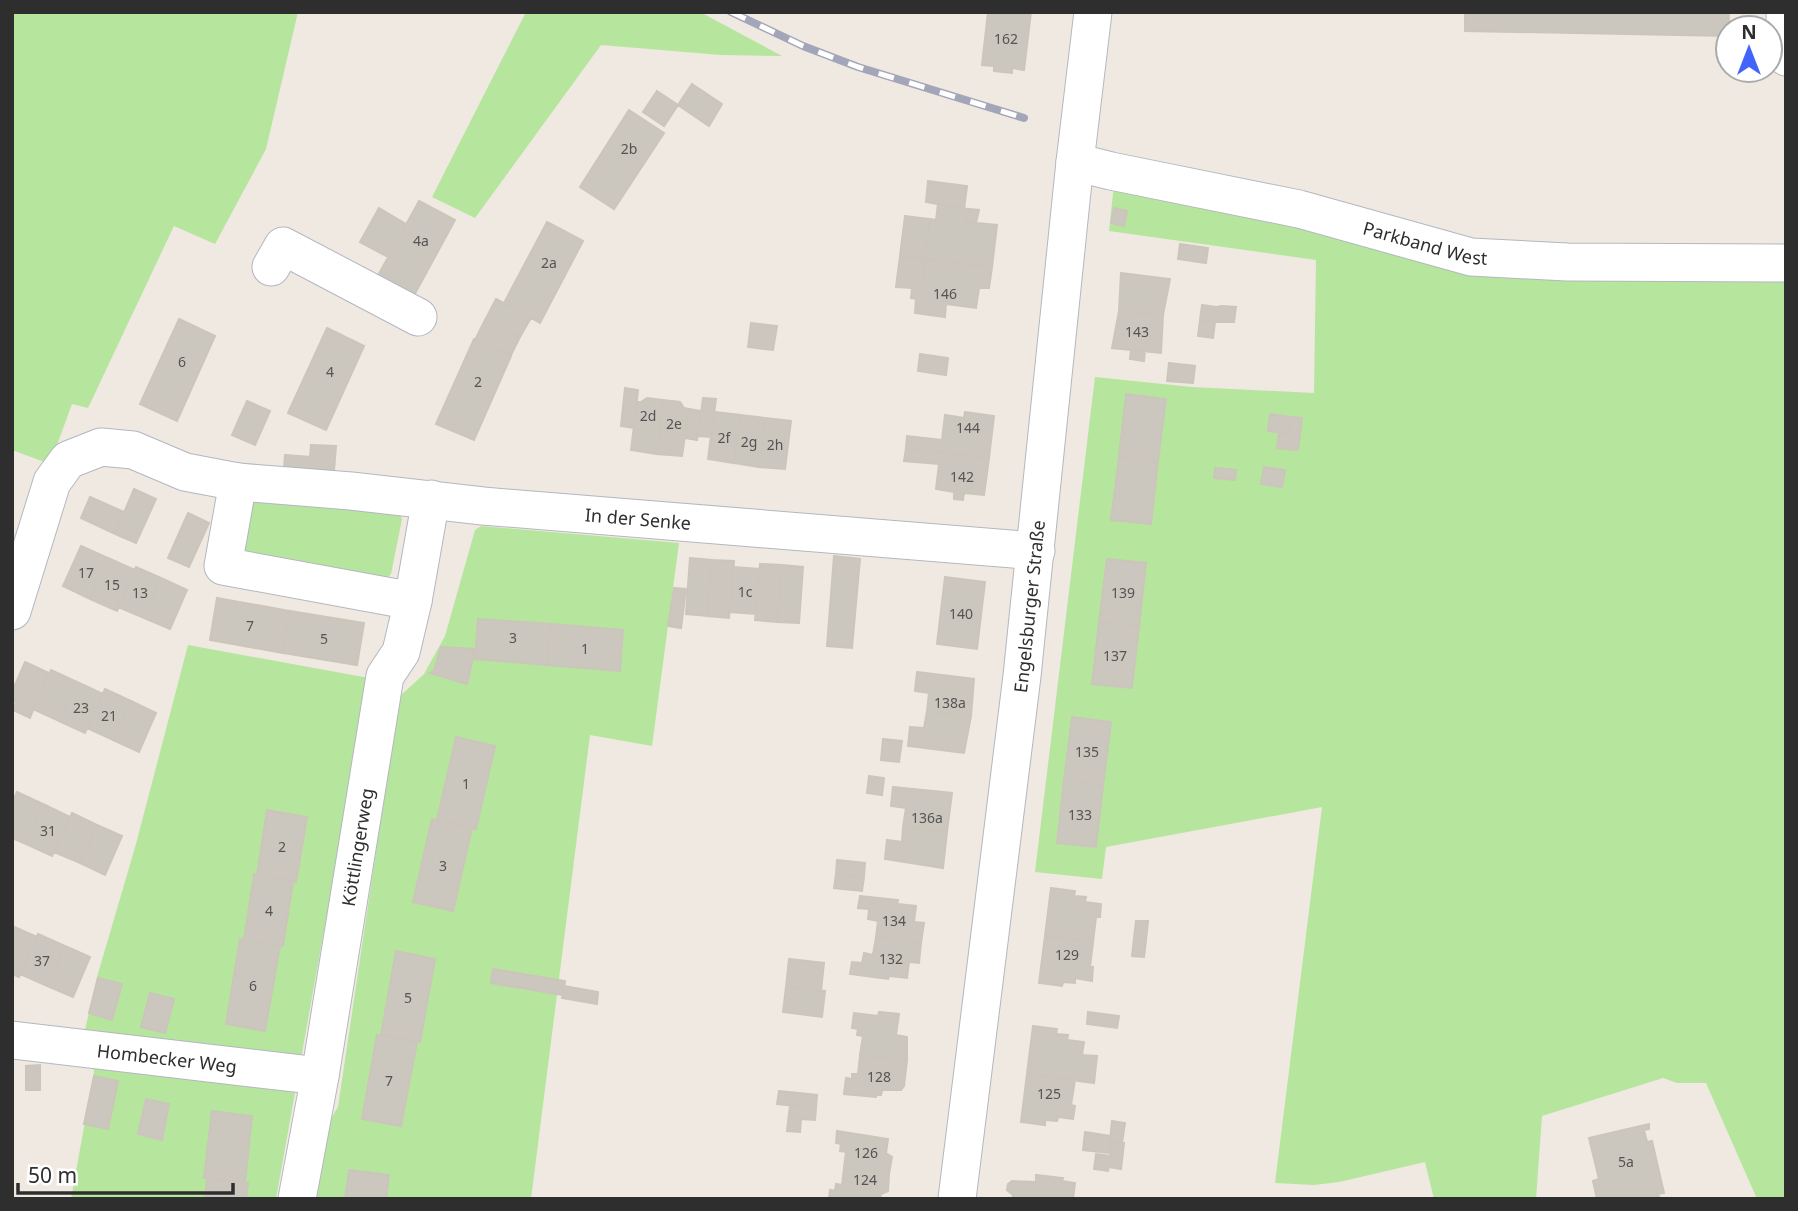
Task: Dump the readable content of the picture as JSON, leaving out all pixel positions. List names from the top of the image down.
{
  "streets": {
    "street": [
      "Parkband West",
      "In der Senke",
      "Engelsburger Straße",
      "Köttlingerweg",
      "Hombecker Weg"
    ]
  },
  "crossings": [
    ["Parkband West", "Engelsburger Straße"],
    ["In der Senke", "Engelsburger Straße"],
    ["In der Senke", "Köttlingerweg"],
    ["Köttlingerweg", "Hombecker Weg"]
  ],
  "house_numbers": [
    "162",
    "2b",
    "4a",
    "2a",
    "146",
    "143",
    "6",
    "4",
    "2",
    "2d",
    "2e",
    "144",
    "2f",
    "2g",
    "2h",
    "142",
    "17",
    "15",
    "1c",
    "13",
    "139",
    "140",
    "7",
    "3",
    "5",
    "1",
    "137",
    "138a",
    "23",
    "21",
    "135",
    "1",
    "133",
    "136a",
    "31",
    "2",
    "3",
    "4",
    "134",
    "129",
    "132",
    "37",
    "6",
    "5",
    "128",
    "7",
    "125",
    "126",
    "5a",
    "124"
  ],
  "scale_bar": "50 m",
  "north": "top"
}
